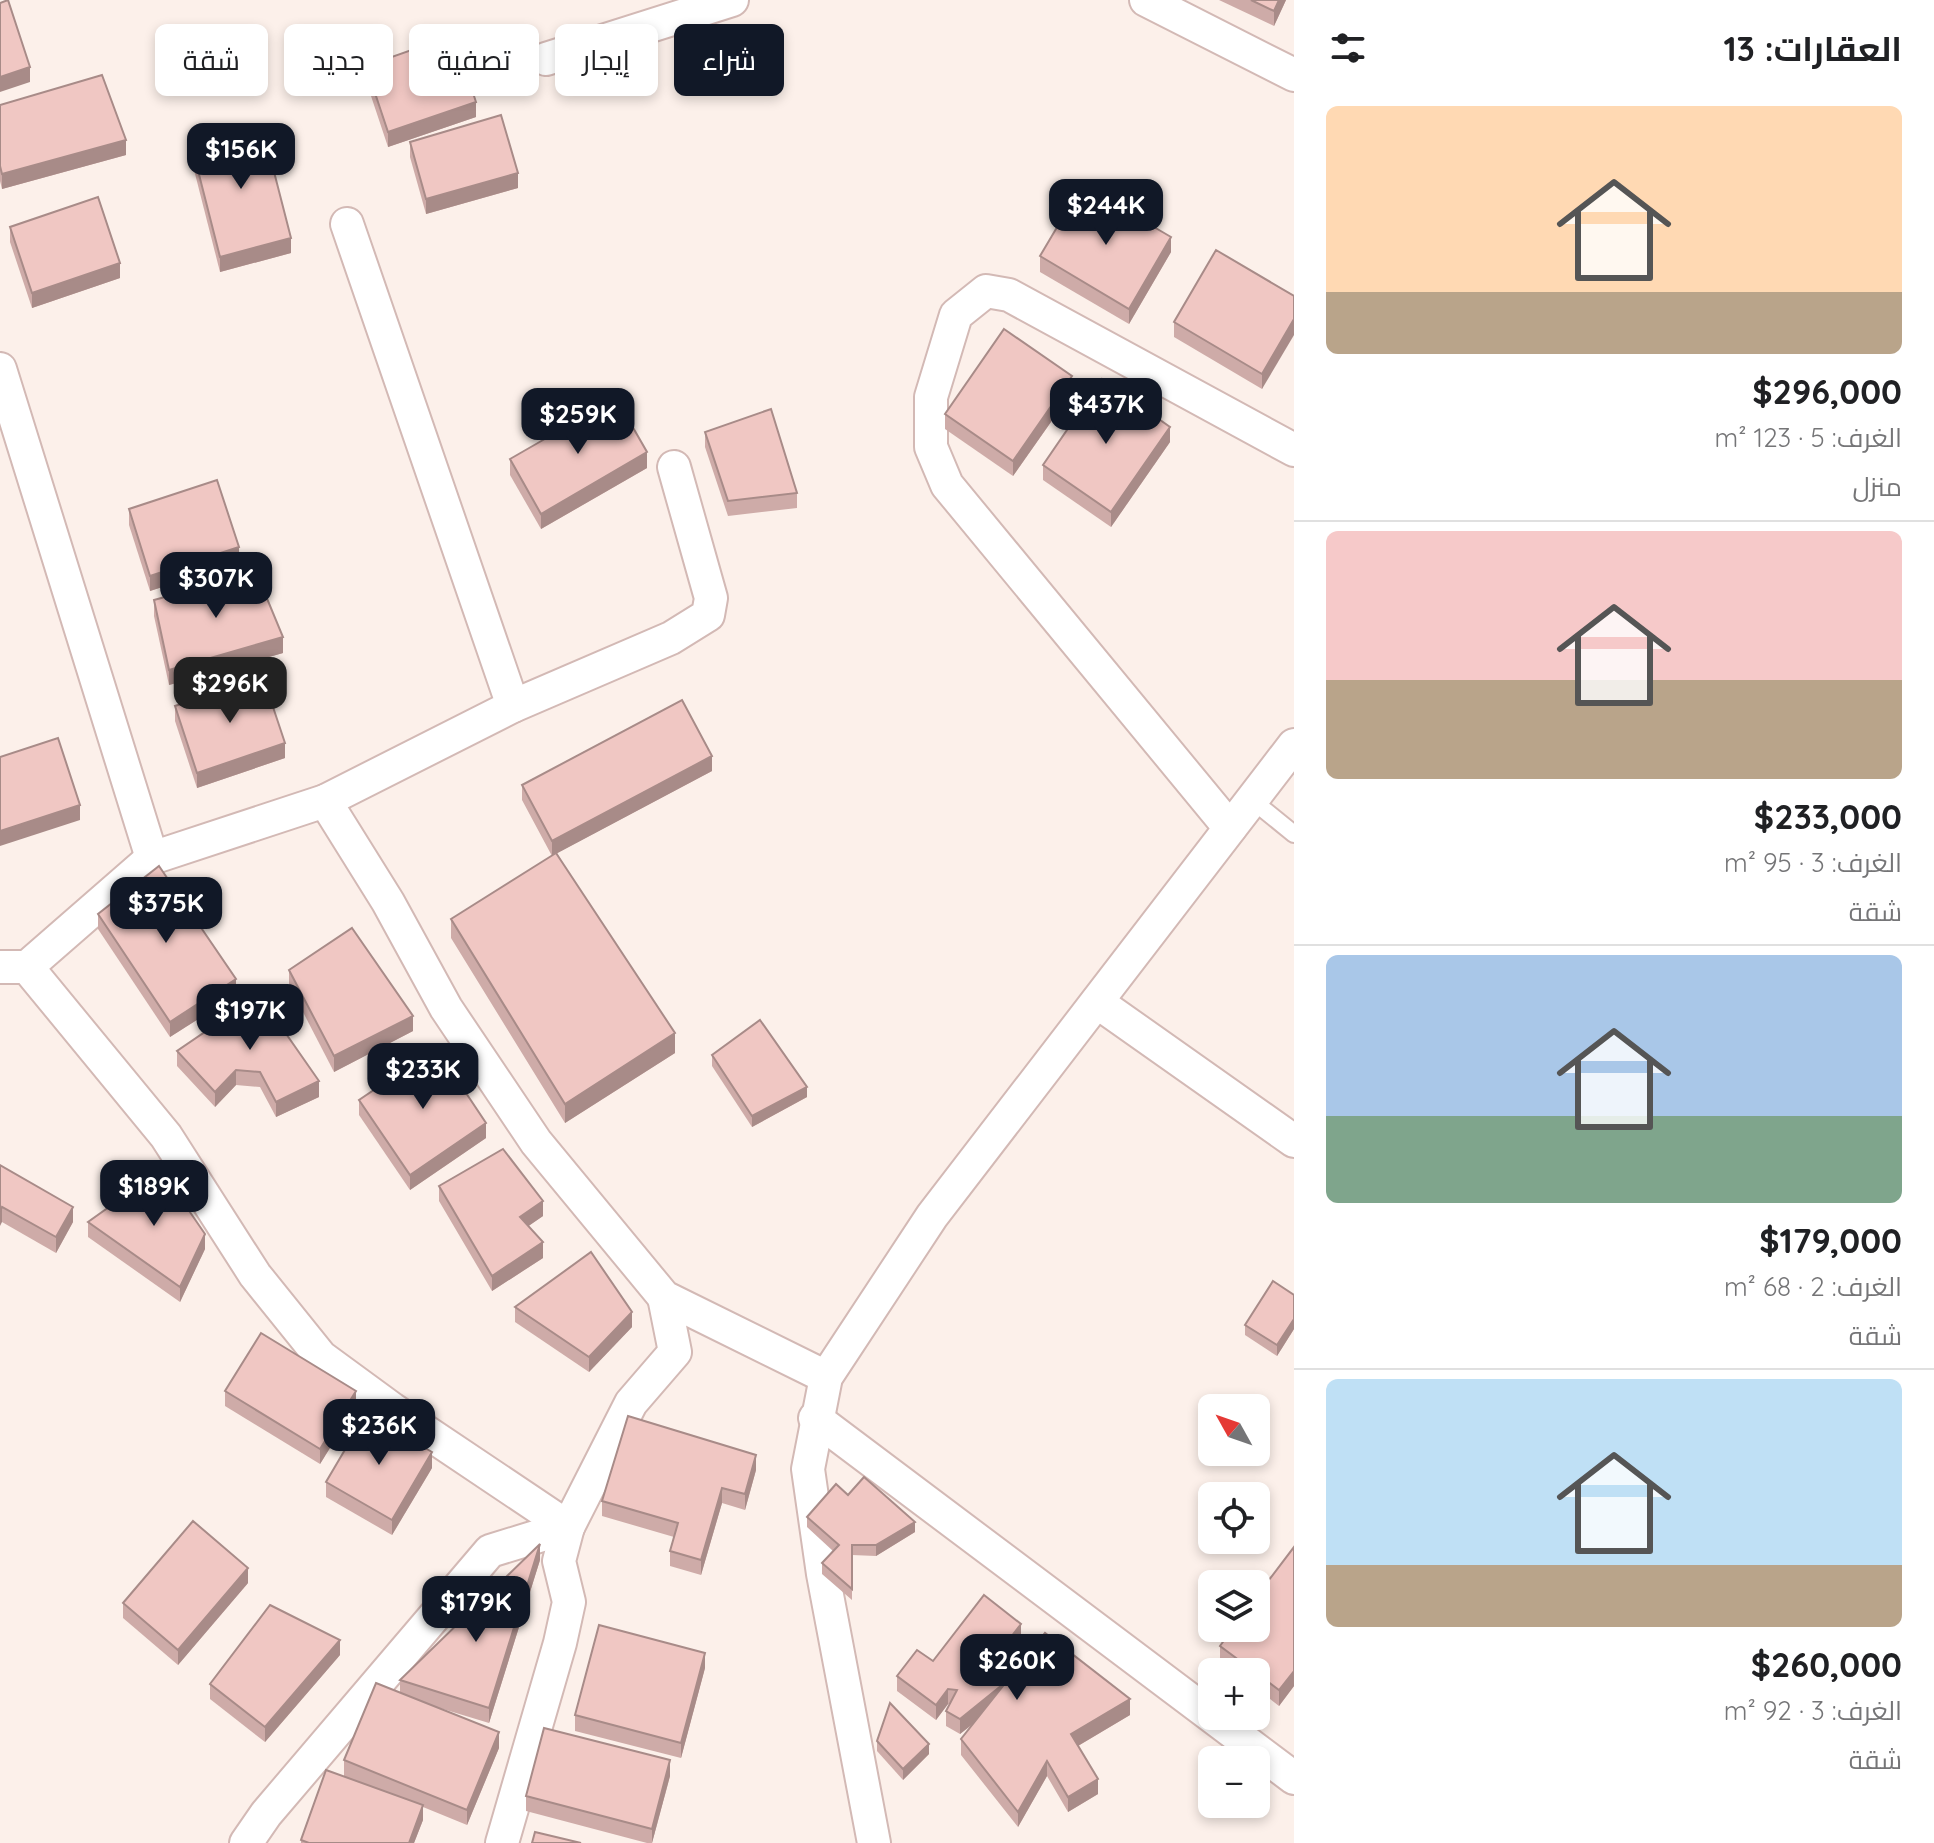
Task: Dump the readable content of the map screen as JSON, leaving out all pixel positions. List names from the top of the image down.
{
  "north": "top left",
  "page": {
    "heading": "العقارات: 13",
    "chip": [
      "شراء",
      "إيجار",
      "تصفية",
      "جديد",
      "شقة"
    ],
    "list": [
      {
        "name": "$296,000",
        "note": "الغرف: 5 · 123 m² · منزل"
      },
      {
        "name": "$233,000",
        "note": "الغرف: 3 · 95 m² · شقة"
      },
      {
        "name": "$179,000",
        "note": "الغرف: 2 · 68 m² · شقة"
      },
      {
        "name": "$260,000",
        "note": "الغرف: 3 · 92 m² · شقة"
      }
    ],
    "price": [
      "$156K",
      "$244K",
      "$437K",
      "$259K",
      "$307K",
      "$296K",
      "$375K",
      "$197K",
      "$233K",
      "$189K",
      "$236K",
      "$179K",
      "$260K"
    ],
    "map_buttons": ["+", "−"]
  }
}
